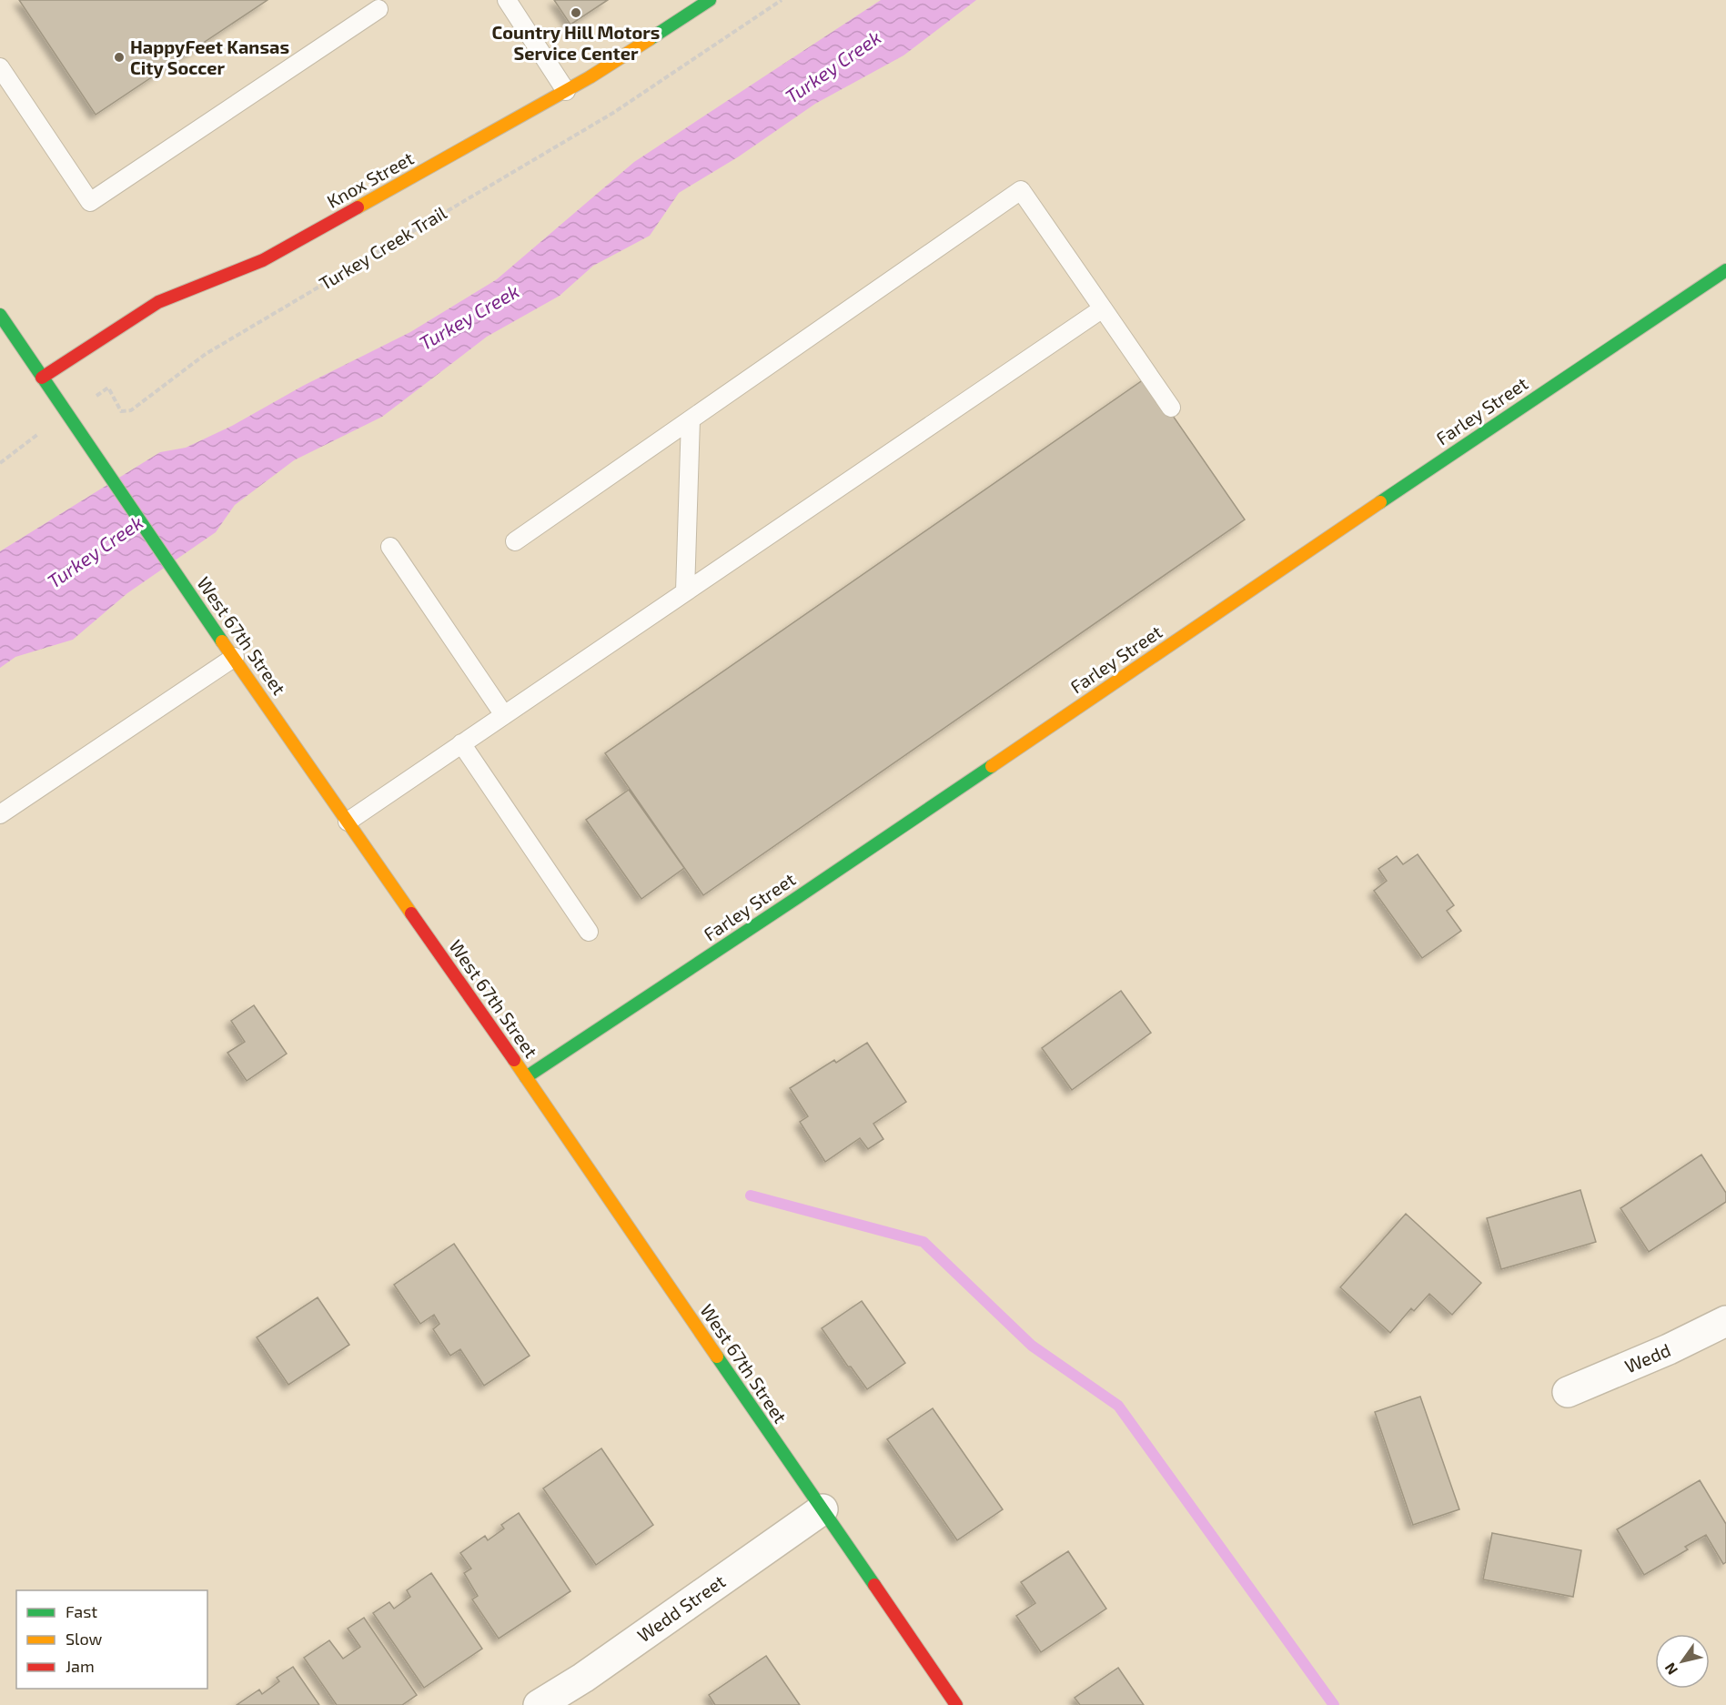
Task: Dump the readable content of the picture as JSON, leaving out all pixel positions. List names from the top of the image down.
{
  "streets": {
    "street": [
      "Knox Street",
      "Farley Street",
      "West 67th Street",
      "Wedd",
      "Wedd Street"
    ],
    "path": ["Turkey Creek Trail"]
  },
  "crossings": [
    ["Knox Street", "West 67th Street"],
    ["Turkey Creek Trail", "West 67th Street"],
    ["Farley Street", "West 67th Street"],
    ["West 67th Street", "Wedd Street"]
  ],
  "water": ["Turkey Creek"],
  "places": ["Country Hill Motors Service Center", "HappyFeet Kansas City Soccer"],
  "legend": ["Fast", "Slow", "Jam"],
  "north": "bottom left"
}
